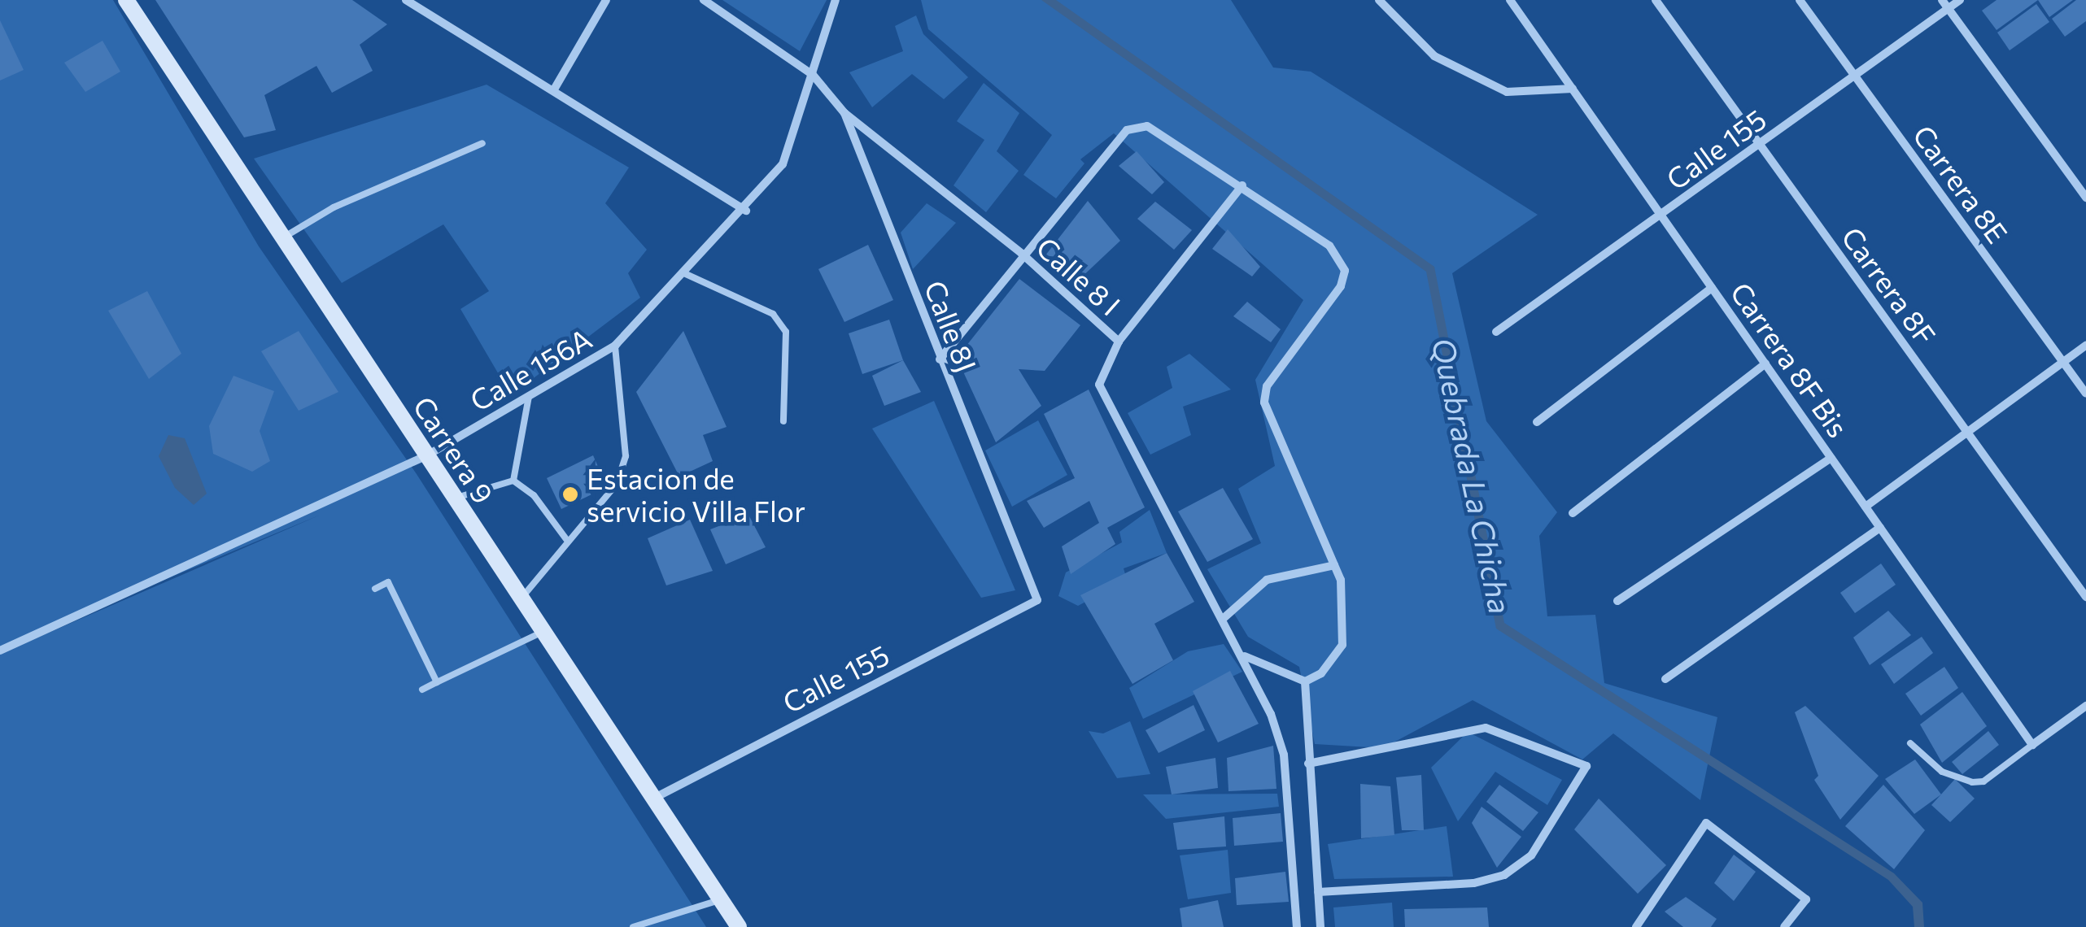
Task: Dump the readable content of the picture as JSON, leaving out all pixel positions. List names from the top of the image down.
{
  "streets": {
    "street": [
      "Calle 155",
      "Carrera 8E",
      "Calle 8 I",
      "Carrera 8F",
      "Calle 8J",
      "Carrera 8F Bis",
      "Calle 156A",
      "Carrera 9"
    ]
  },
  "crossings": [
    ["Calle 155", "Carrera 8E"],
    ["Calle 155", "Carrera 8F"],
    ["Calle 155", "Calle 8J"],
    ["Calle 155", "Carrera 8F Bis"],
    ["Calle 155", "Carrera 9"],
    ["Calle 8 I", "Calle 8J"],
    ["Calle 8J", "Calle 156A"],
    ["Calle 156A", "Carrera 9"]
  ],
  "water": ["Quebrada La Chicha"],
  "places": ["Estacion de servicio Villa Flor"]
}
